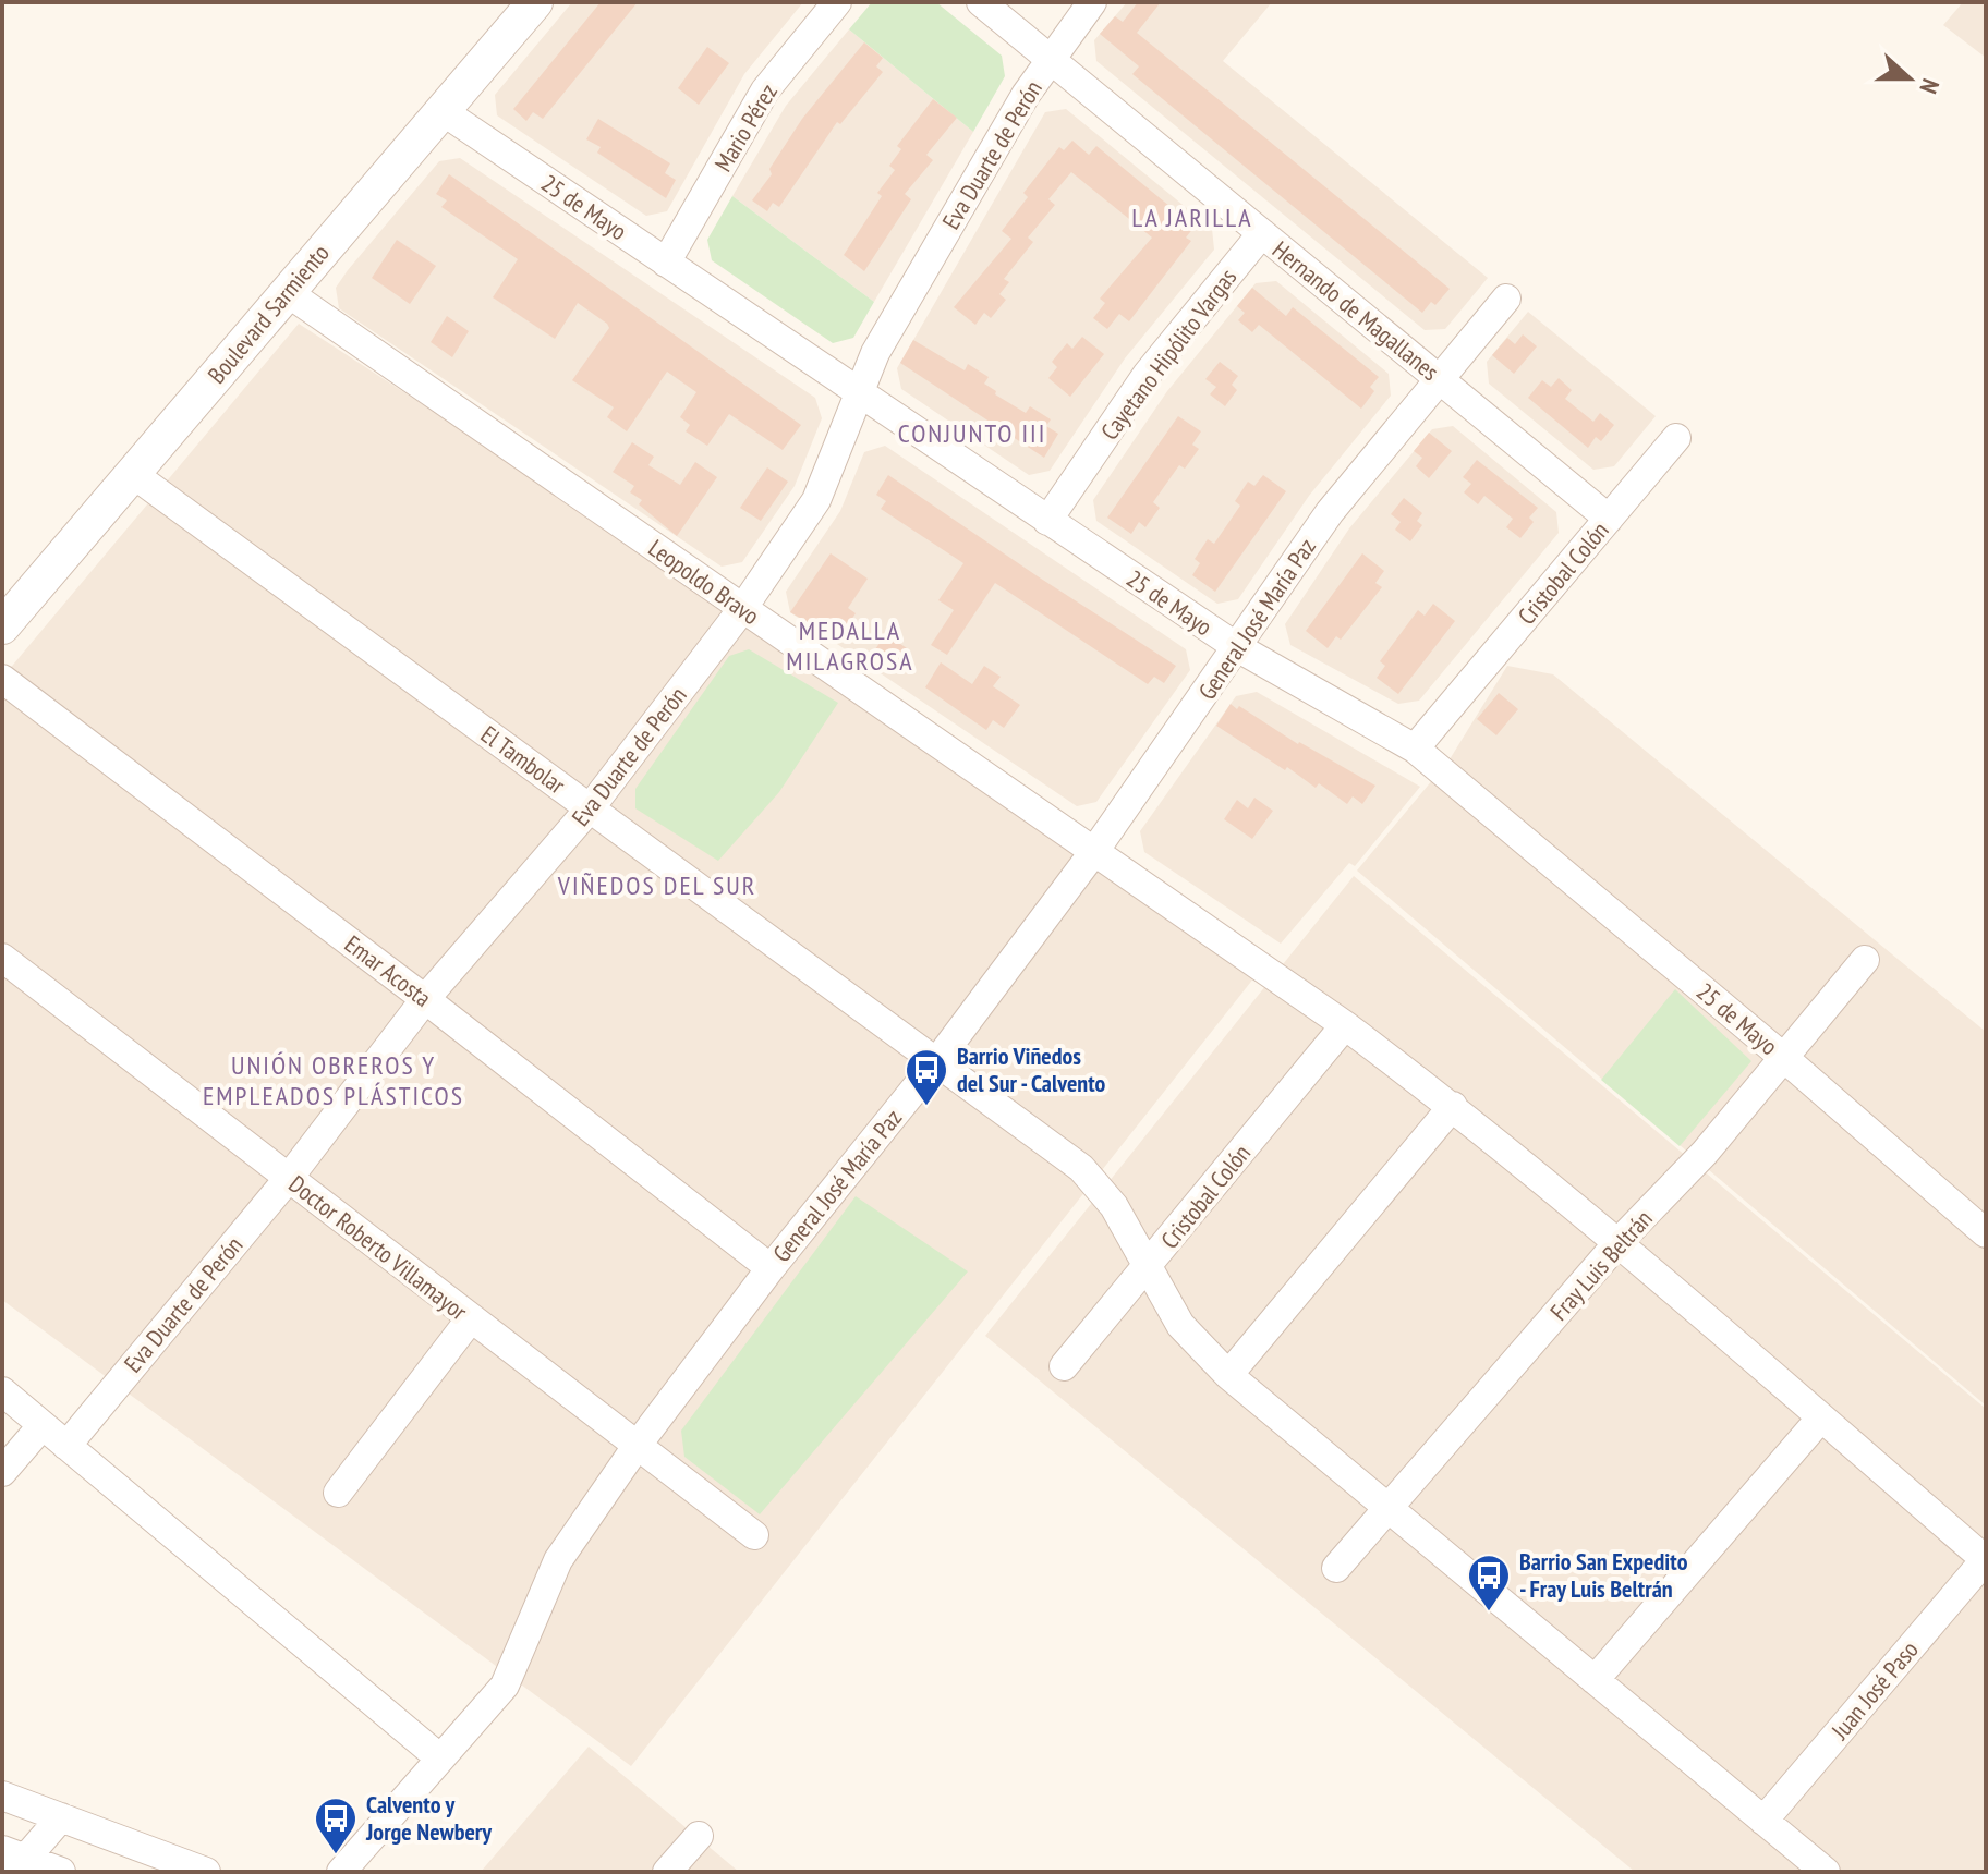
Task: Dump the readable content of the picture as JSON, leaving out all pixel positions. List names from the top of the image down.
{
  "streets": {
    "street": [
      "Mario Pérez",
      "Eva Duarte de Perón",
      "25 de Mayo",
      "Hernando de Magallanes",
      "Boulevard Sarmiento",
      "Cayetano Hipólito Vargas",
      "Cristobal Colón",
      "Leopoldo Bravo",
      "General José María Paz",
      "El Tambolar",
      "Emar Acosta",
      "Doctor Roberto Villamayor",
      "Fray Luis Beltrán",
      "Juan José Paso"
    ]
  },
  "crossings": [
    ["Mario Pérez", "25 de Mayo"],
    ["Eva Duarte de Perón", "25 de Mayo"],
    ["Eva Duarte de Perón", "Hernando de Magallanes"],
    ["Eva Duarte de Perón", "Leopoldo Bravo"],
    ["Eva Duarte de Perón", "El Tambolar"],
    ["Eva Duarte de Perón", "Emar Acosta"],
    ["Eva Duarte de Perón", "Doctor Roberto Villamayor"],
    ["25 de Mayo", "Boulevard Sarmiento"],
    ["25 de Mayo", "Cayetano Hipólito Vargas"],
    ["25 de Mayo", "Cristobal Colón"],
    ["25 de Mayo", "General José María Paz"],
    ["25 de Mayo", "Fray Luis Beltrán"],
    ["Hernando de Magallanes", "Cayetano Hipólito Vargas"],
    ["Hernando de Magallanes", "Cristobal Colón"],
    ["Hernando de Magallanes", "General José María Paz"],
    ["Boulevard Sarmiento", "Leopoldo Bravo"],
    ["Boulevard Sarmiento", "El Tambolar"],
    ["Cristobal Colón", "Leopoldo Bravo"],
    ["Cristobal Colón", "El Tambolar"],
    ["Leopoldo Bravo", "General José María Paz"],
    ["Leopoldo Bravo", "Fray Luis Beltrán"],
    ["Leopoldo Bravo", "Juan José Paso"],
    ["General José María Paz", "El Tambolar"],
    ["General José María Paz", "Emar Acosta"],
    ["General José María Paz", "Doctor Roberto Villamayor"],
    ["El Tambolar", "Fray Luis Beltrán"],
    ["El Tambolar", "Juan José Paso"]
  ],
  "districts": [
    "LA JARILLA",
    "CONJUNTO III",
    "MEDALLA MILAGROSA",
    "VIÑEDOS DEL SUR",
    "UNIÓN OBREROS Y EMPLEADOS PLÁSTICOS"
  ],
  "places": {
    "bus stop": ["Barrio Viñedos del Sur - Calvento", "Barrio San Expedito - Fray Luis Beltrán", "Calvento y Jorge Newbery"]
  },
  "north": "right"
}
